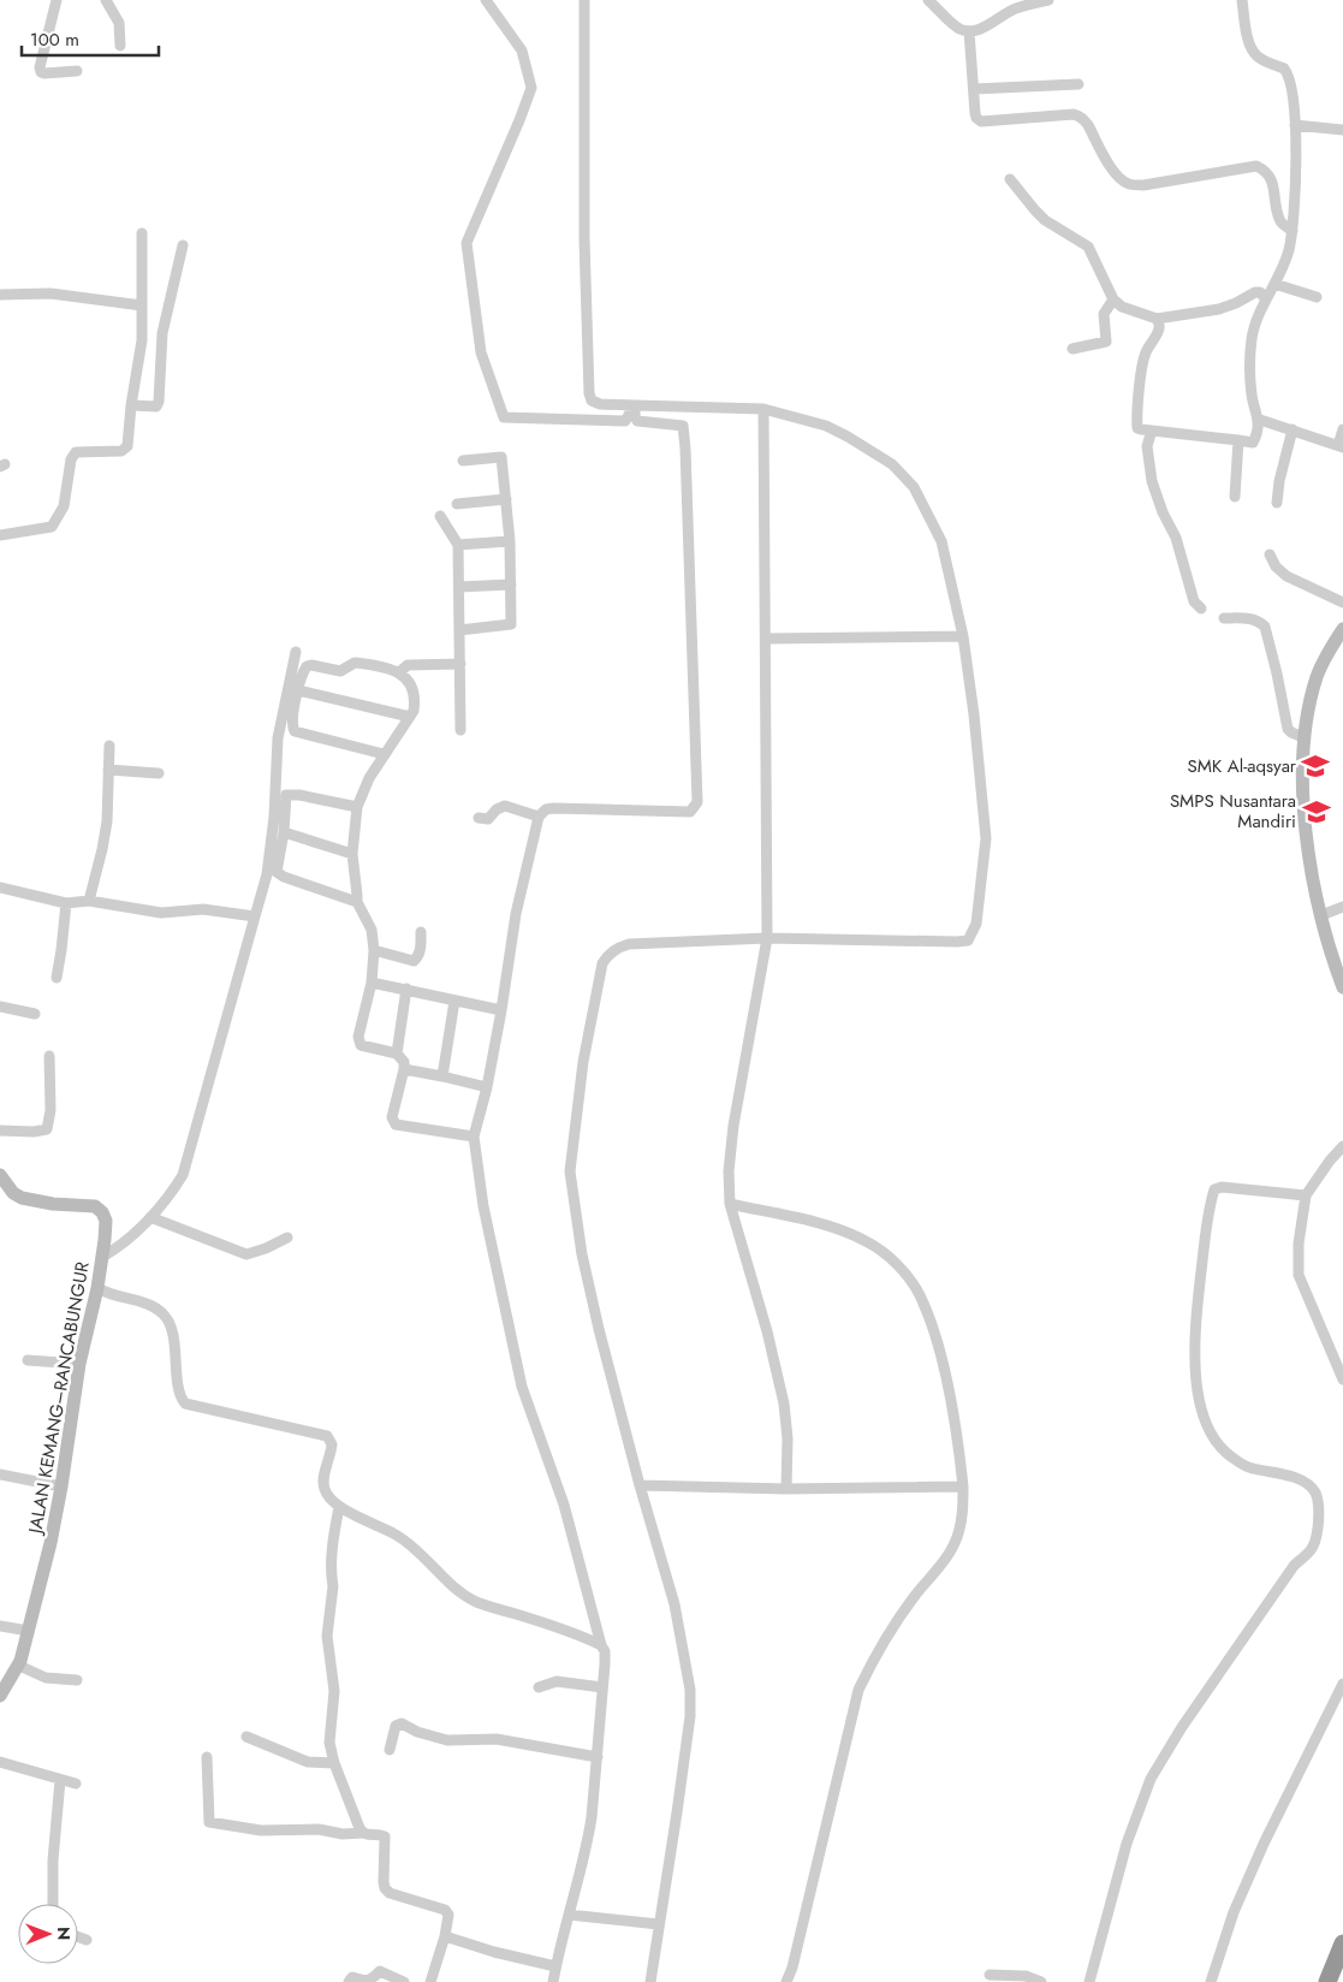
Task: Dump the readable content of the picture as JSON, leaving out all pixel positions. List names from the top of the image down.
{
  "streets": {
    "street": ["JALAN KEMANG–RANCABUNGUR"]
  },
  "places": {
    "school or university": ["SMK Al-aqsyar", "SMPS Nusantara Mandiri"]
  },
  "scale_bar": "100 m",
  "north": "right"
}
